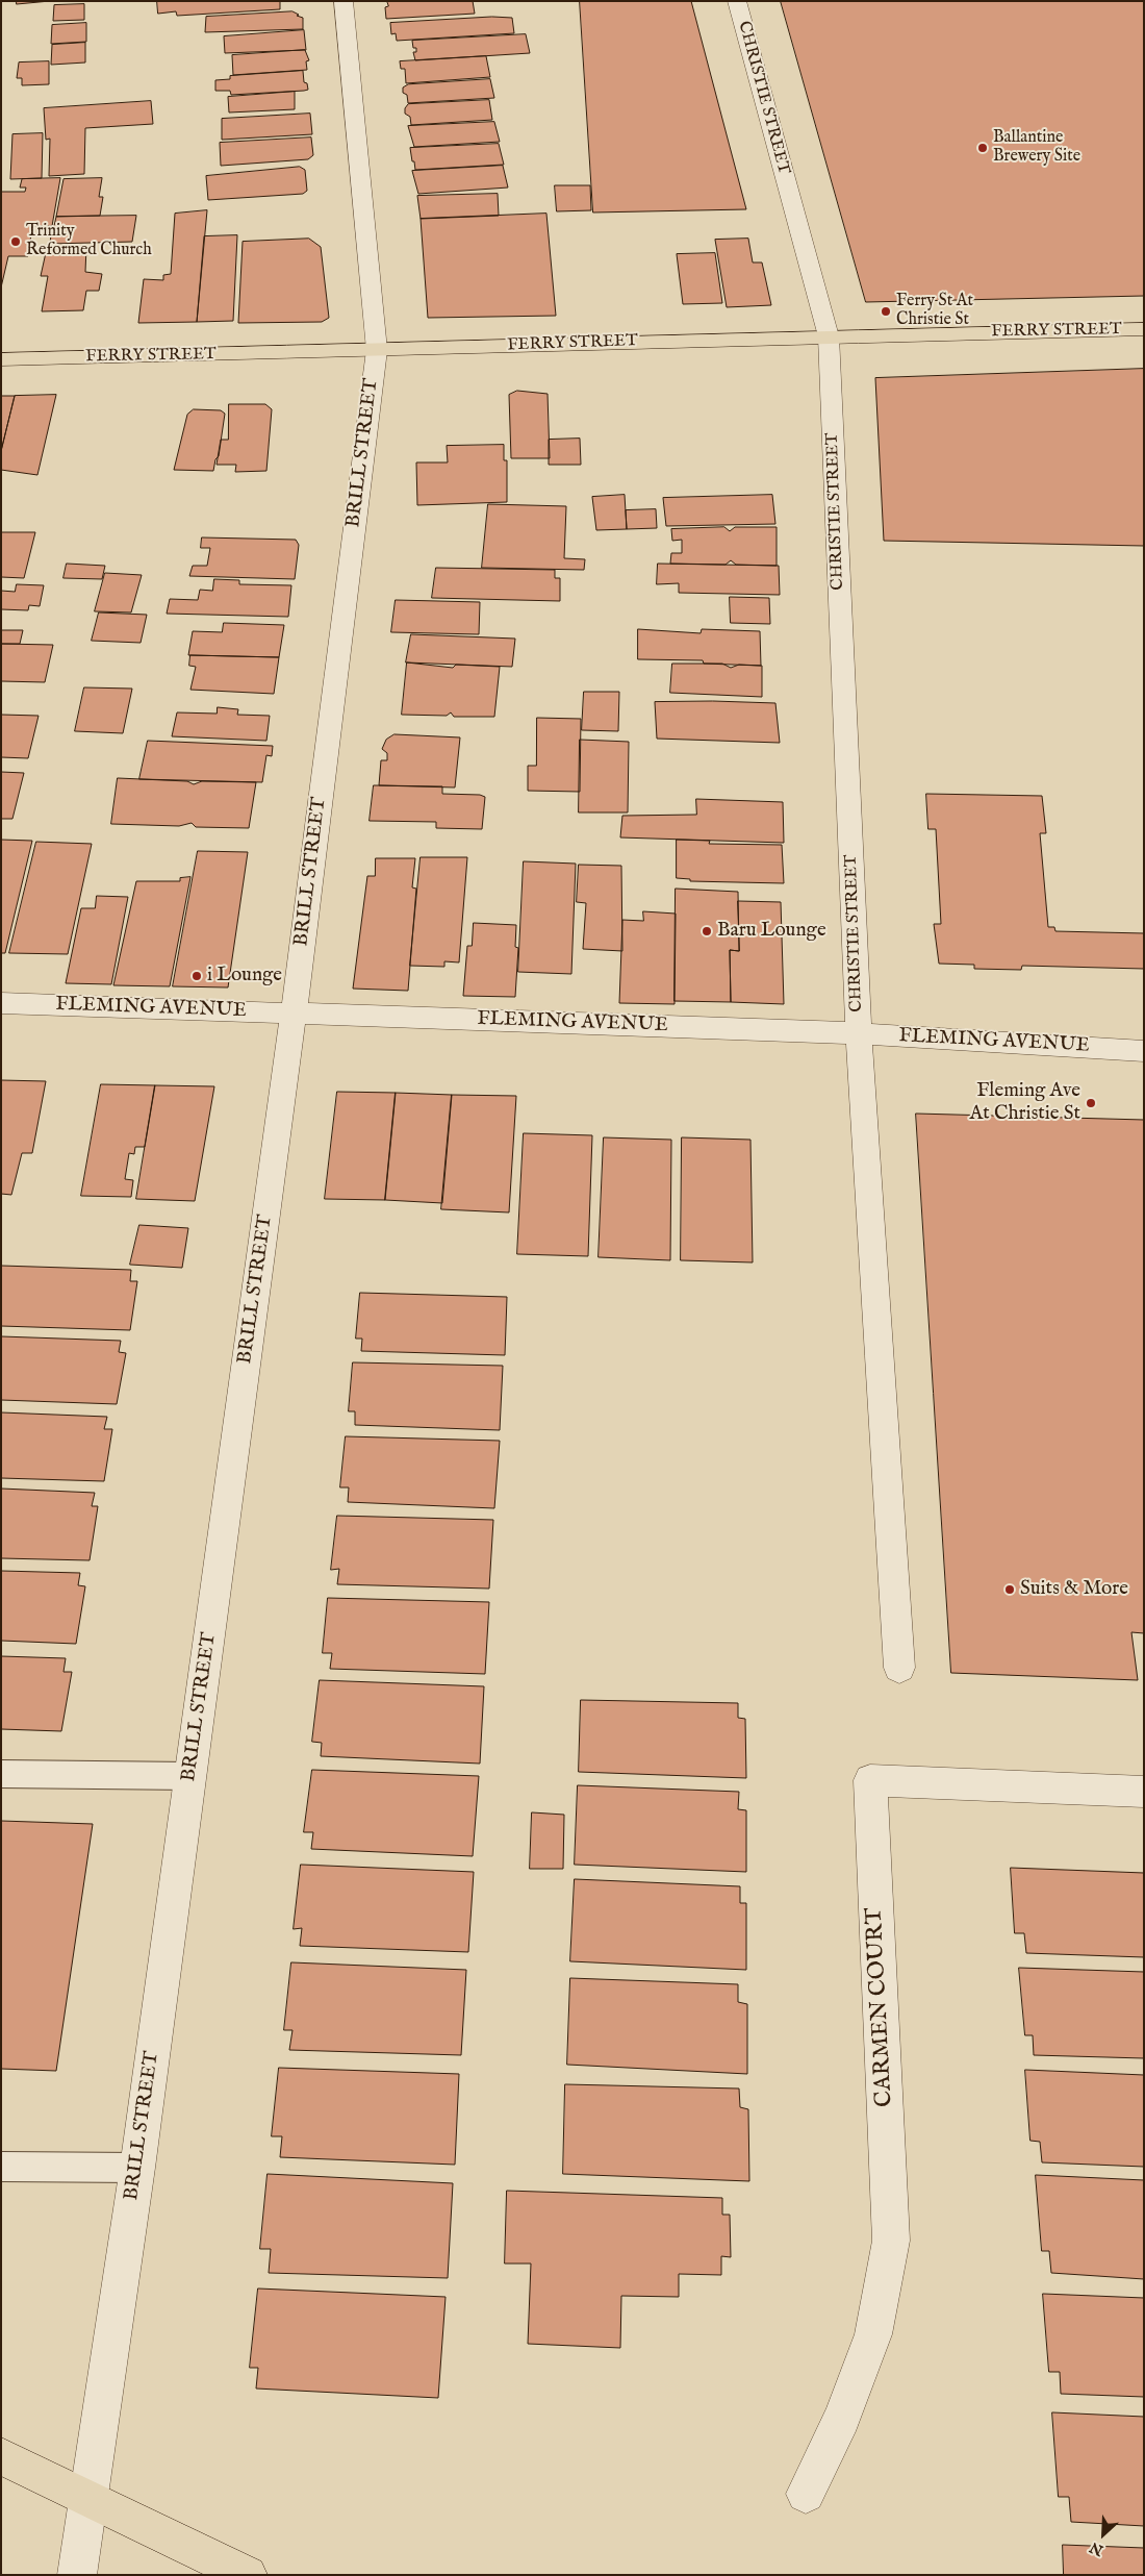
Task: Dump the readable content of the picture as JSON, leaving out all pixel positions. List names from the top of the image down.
{
  "streets": {
    "main road": ["FERRY STREET"],
    "street": [
      "CHRISTIE STREET",
      "BRILL STREET",
      "FLEMING AVENUE",
      "CARMEN COURT"
    ]
  },
  "crossings": [
    ["CHRISTIE STREET", "FERRY STREET"],
    ["CHRISTIE STREET", "FLEMING AVENUE"],
    ["FERRY STREET", "BRILL STREET"],
    ["BRILL STREET", "FLEMING AVENUE"]
  ],
  "places": [
    "Ballantine Brewery Site",
    "Trinity Reformed Church",
    "Ferry St At Christie St",
    "Baru Lounge",
    "i Lounge",
    "Fleming Ave At Christie St",
    "Suits & More"
  ],
  "north": "bottom left"
}
